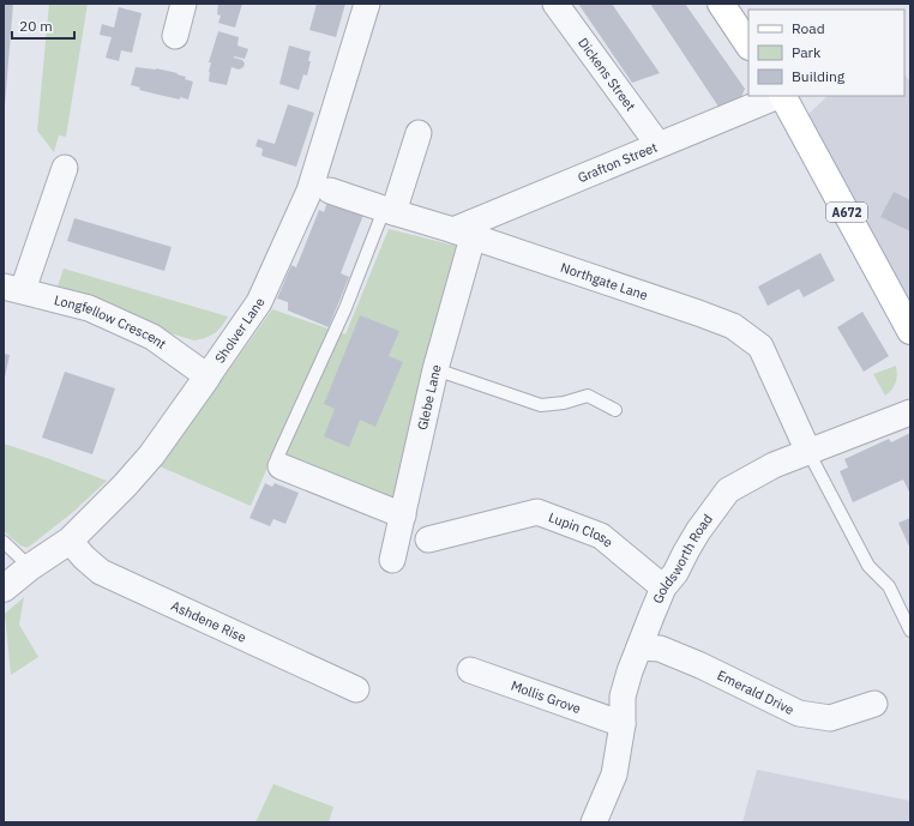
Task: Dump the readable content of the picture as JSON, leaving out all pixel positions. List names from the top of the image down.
{
  "streets": {
    "main road": ["A672"],
    "street": [
      "Dickens Street",
      "Grafton Street",
      "Northgate Lane",
      "Longfellow Crescent",
      "Sholver Lane",
      "Glebe Lane",
      "Lupin Close",
      "Goldsworth Road",
      "Ashdene Rise",
      "Emerald Drive",
      "Mollis Grove"
    ]
  },
  "crossings": [
    ["Dickens Street", "Grafton Street"],
    ["Grafton Street", "Northgate Lane"],
    ["Grafton Street", "Glebe Lane"],
    ["Northgate Lane", "Glebe Lane"],
    ["Northgate Lane", "Goldsworth Road"],
    ["Longfellow Crescent", "Sholver Lane"],
    ["Sholver Lane", "Ashdene Rise"],
    ["Lupin Close", "Goldsworth Road"],
    ["Goldsworth Road", "Emerald Drive"],
    ["Goldsworth Road", "Mollis Grove"]
  ],
  "legend": ["Road", "Park", "Building"],
  "scale_bar": "20 m"
}
